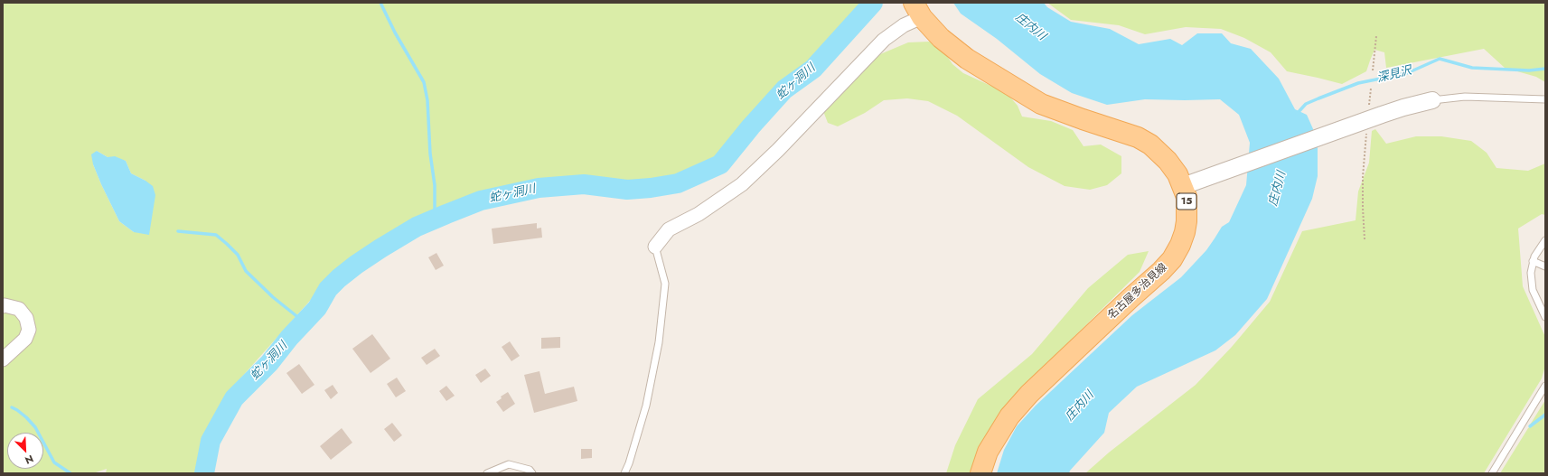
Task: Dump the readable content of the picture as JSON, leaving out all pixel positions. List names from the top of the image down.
{
  "streets": {
    "main road": ["15", "名古屋多治見線"]
  },
  "water": ["庄内川", "深見沢", "蛇ヶ洞川"],
  "north": "bottom right"
}
